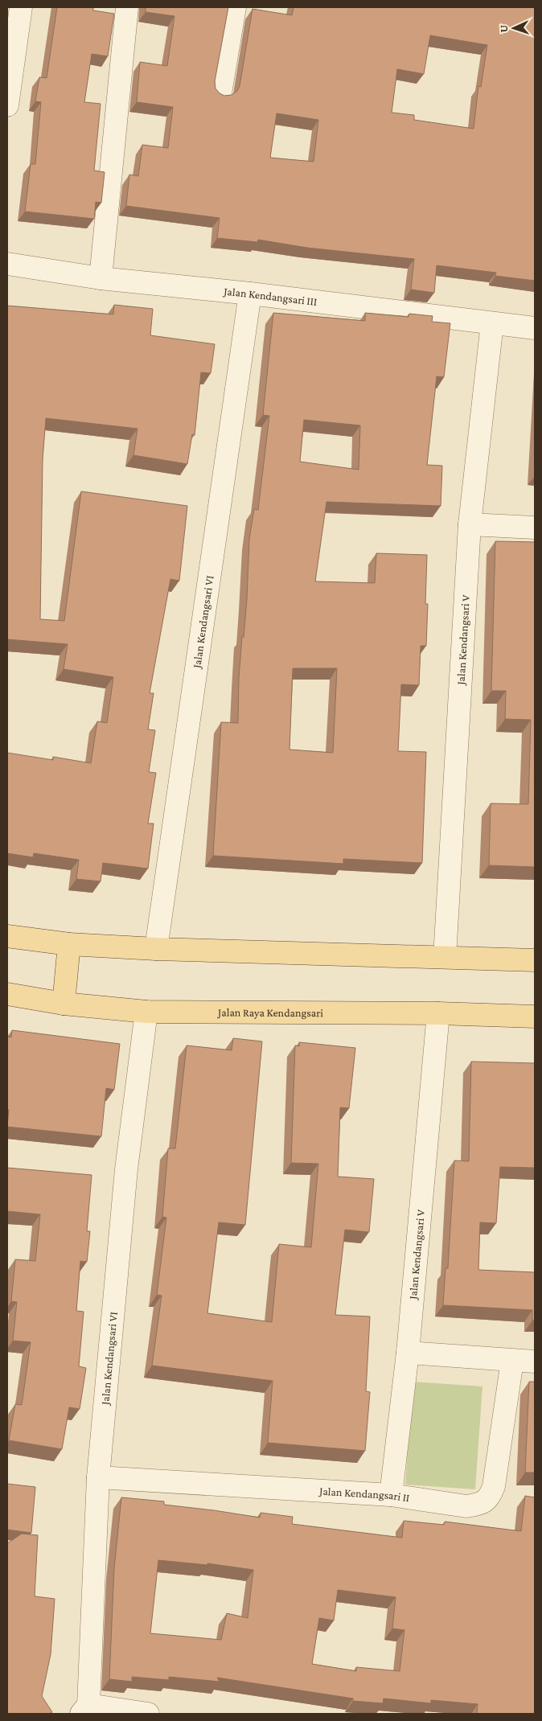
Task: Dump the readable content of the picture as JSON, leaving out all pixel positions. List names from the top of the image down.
{
  "streets": {
    "main road": ["Jalan Raya Kendangsari"],
    "street": [
      "Jalan Kendangsari III",
      "Jalan Kendangsari VI",
      "Jalan Kendangsari V",
      "Jalan Kendangsari II"
    ]
  },
  "crossings": [
    ["Jalan Kendangsari III", "Jalan Kendangsari VI"],
    ["Jalan Kendangsari III", "Jalan Kendangsari V"],
    ["Jalan Kendangsari VI", "Jalan Raya Kendangsari"],
    ["Jalan Kendangsari VI", "Jalan Kendangsari II"],
    ["Jalan Kendangsari V", "Jalan Raya Kendangsari"],
    ["Jalan Kendangsari V", "Jalan Kendangsari II"]
  ],
  "north": "left"
}
